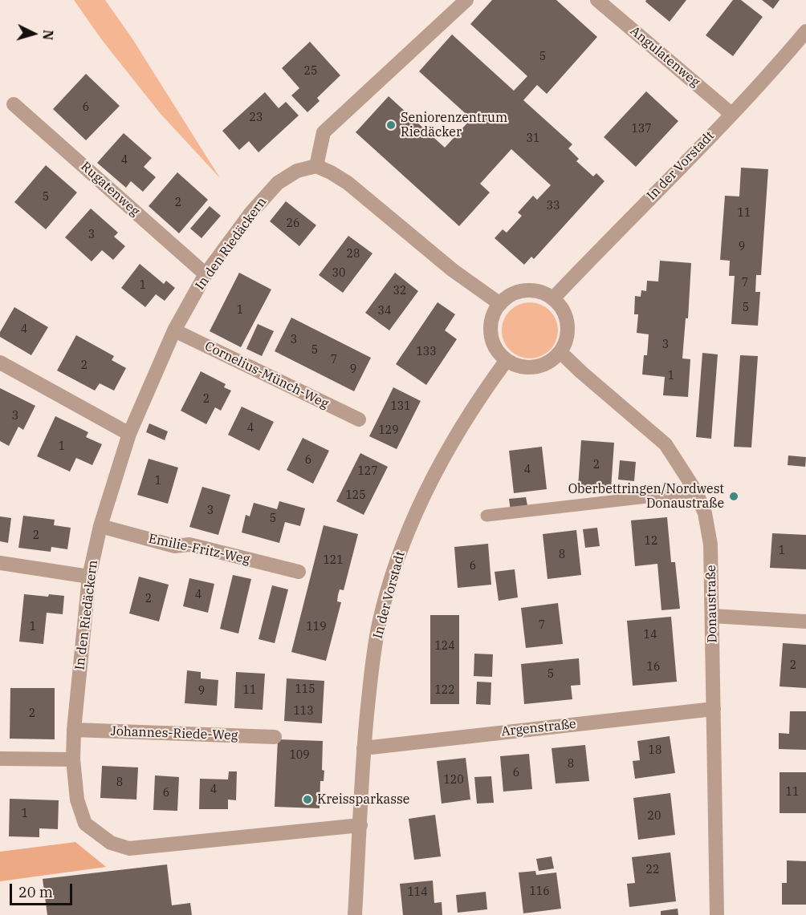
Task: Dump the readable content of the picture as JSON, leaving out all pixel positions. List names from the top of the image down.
{
  "streets": {
    "street": [
      "Angulatenweg",
      "In der Vorstadt",
      "Rugatenweg",
      "In den Riedäckern",
      "Cornelius-Münch-Weg",
      "Emilie-Fritz-Weg",
      "Donaustraße",
      "Argenstraße",
      "Johannes-Riede-Weg"
    ]
  },
  "crossings": [
    ["Angulatenweg", "In der Vorstadt"],
    ["In der Vorstadt", "In den Riedäckern"],
    ["In der Vorstadt", "Donaustraße"],
    ["In der Vorstadt", "Argenstraße"],
    ["Rugatenweg", "In den Riedäckern"],
    ["In den Riedäckern", "Cornelius-Münch-Weg"],
    ["In den Riedäckern", "Emilie-Fritz-Weg"],
    ["In den Riedäckern", "Johannes-Riede-Weg"],
    ["Donaustraße", "Argenstraße"]
  ],
  "places": ["Seniorenzentrum Riedäcker", "Oberbettringen/Nordwest Donaustraße", "Kreissparkasse"],
  "house_numbers": [
    "5",
    "25",
    "6",
    "23",
    "137",
    "31",
    "4",
    "5",
    "2",
    "33",
    "11",
    "26",
    "3",
    "9",
    "28",
    "30",
    "7",
    "1",
    "32",
    "5",
    "1",
    "34",
    "4",
    "3",
    "3",
    "5",
    "133",
    "7",
    "2",
    "9",
    "1",
    "2",
    "131",
    "3",
    "4",
    "129",
    "1",
    "6",
    "2",
    "4",
    "127",
    "1",
    "125",
    "3",
    "5",
    "2",
    "12",
    "1",
    "8",
    "121",
    "6",
    "4",
    "2",
    "7",
    "1",
    "119",
    "14",
    "124",
    "2",
    "16",
    "5",
    "115",
    "11",
    "122",
    "9",
    "113",
    "2",
    "18",
    "109",
    "8",
    "6",
    "120",
    "8",
    "4",
    "11",
    "6",
    "1",
    "20",
    "22",
    "116",
    "114"
  ],
  "scale_bar": "20 m",
  "north": "right"
}
